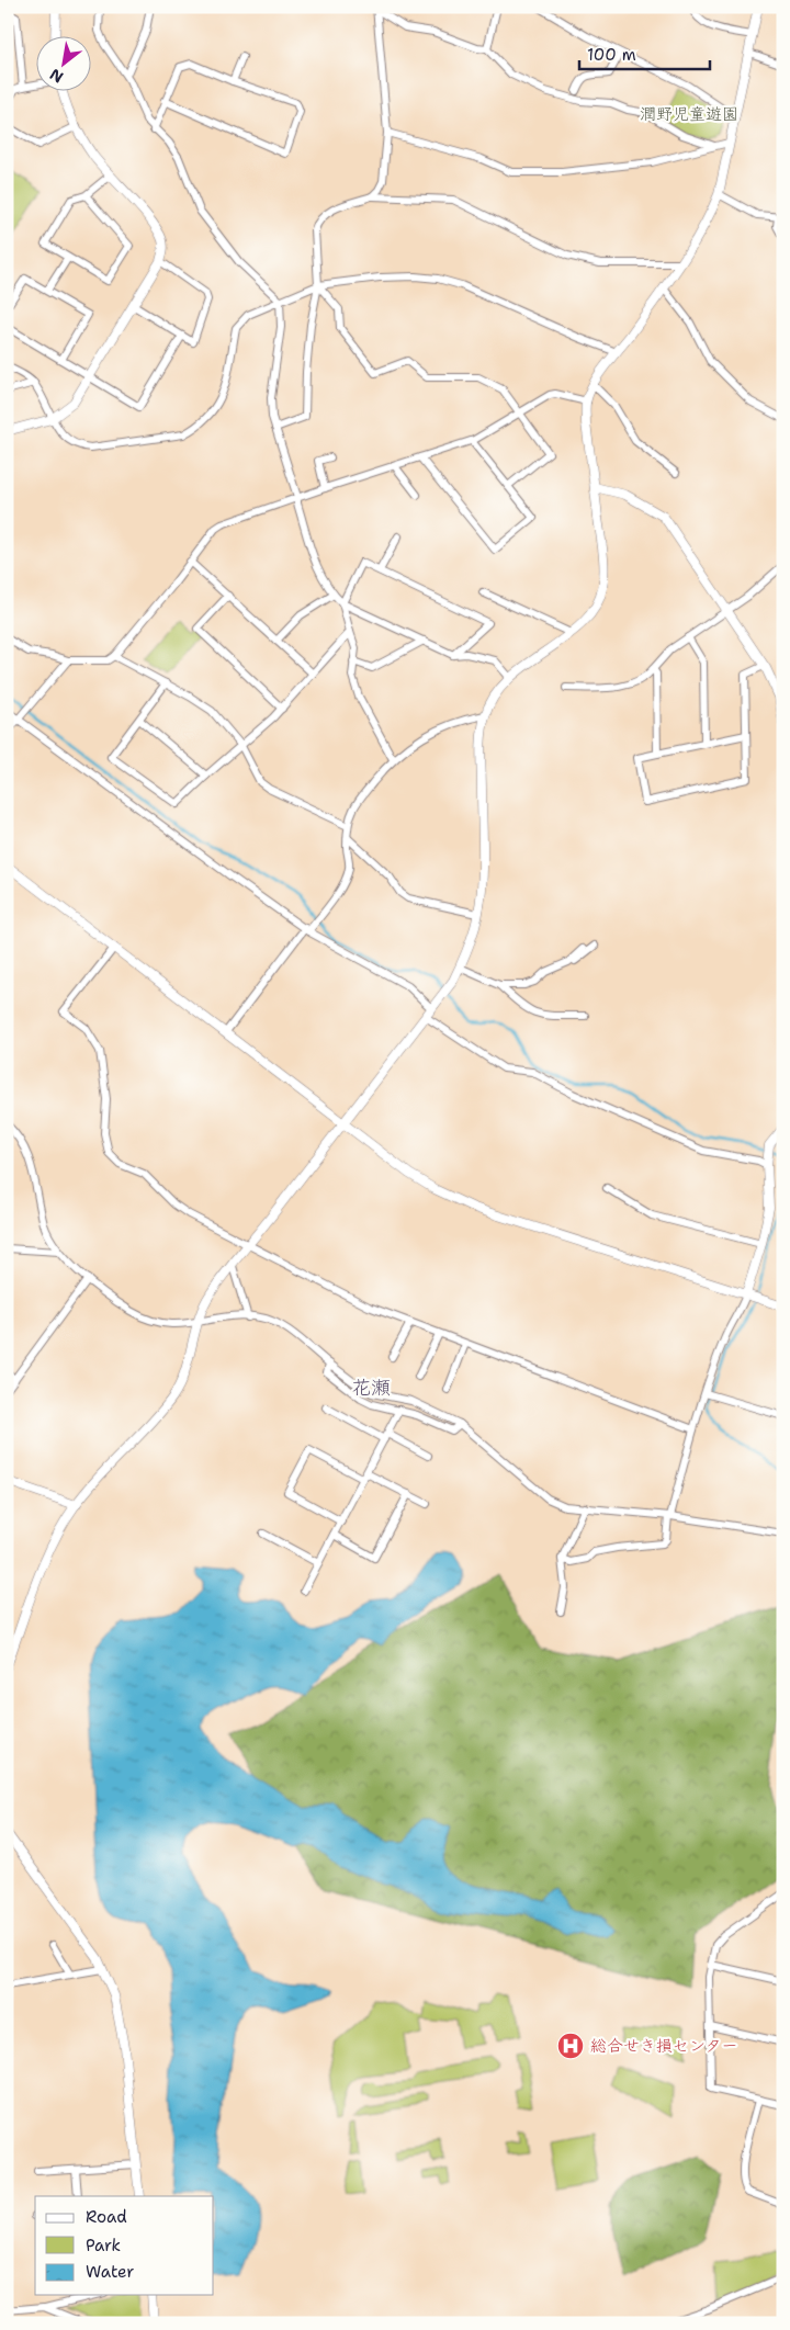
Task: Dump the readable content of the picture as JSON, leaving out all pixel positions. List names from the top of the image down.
{
  "districts": ["花瀬"],
  "parks": ["潤野児童遊園"],
  "places": {
    "hospital": ["総合せき損センター"]
  },
  "legend": ["Road", "Park", "Water"],
  "scale_bar": "100 m",
  "north": "bottom left"
}
